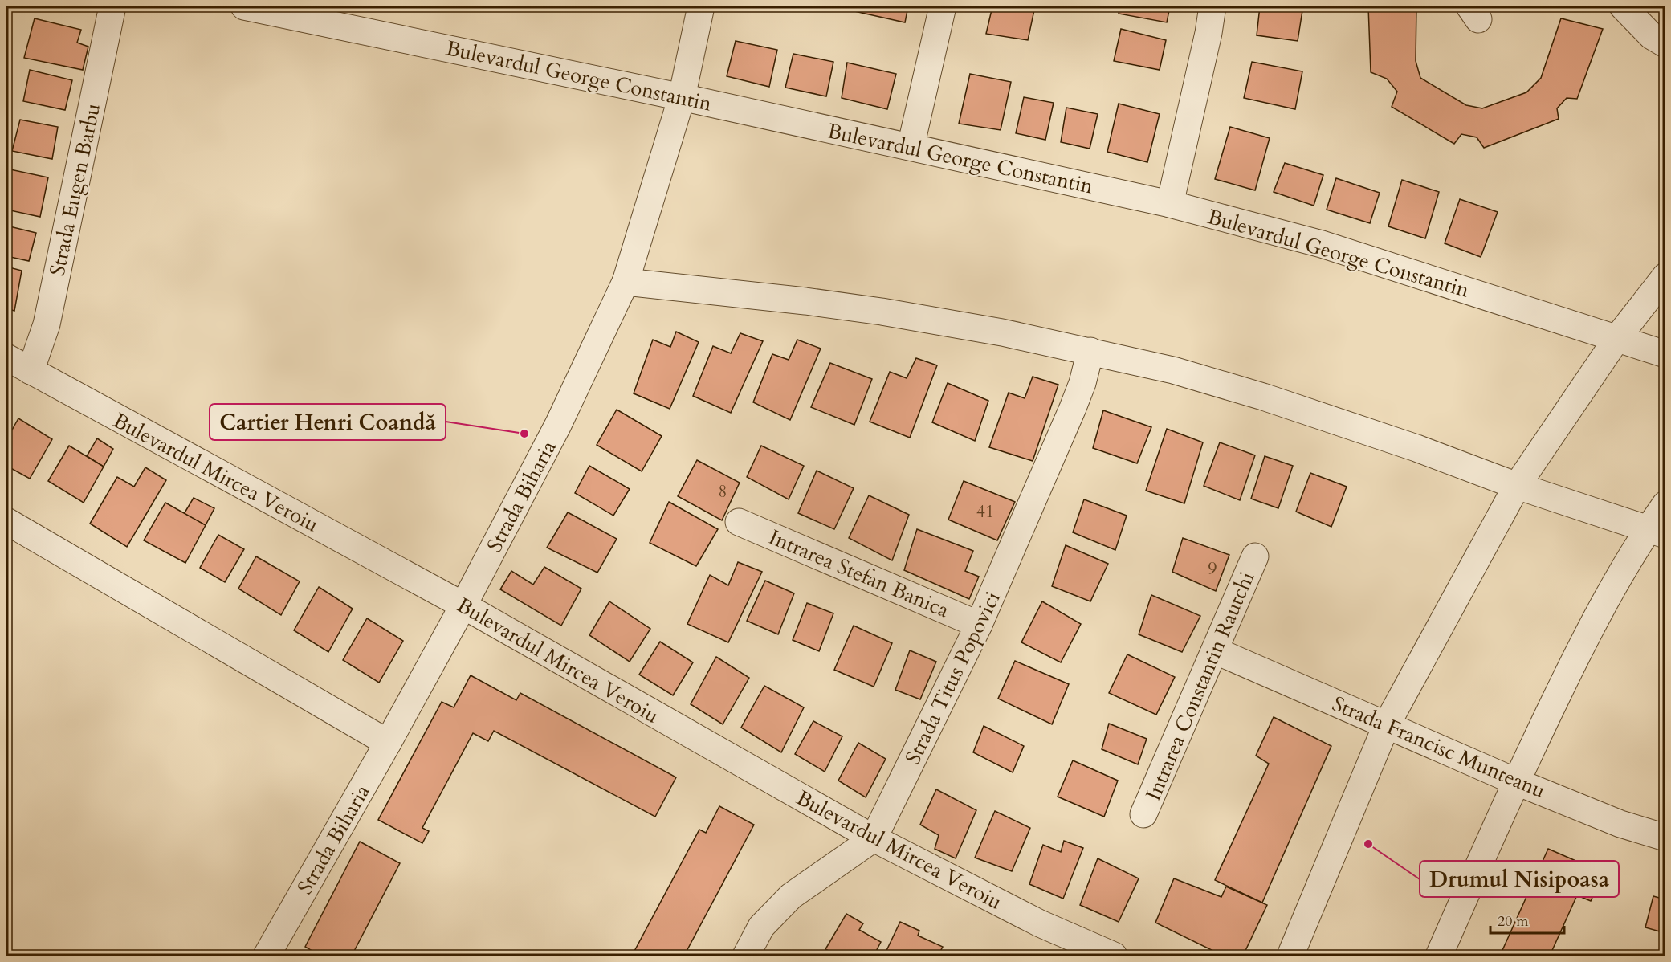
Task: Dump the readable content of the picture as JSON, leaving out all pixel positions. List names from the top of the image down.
{
  "streets": {
    "street": [
      "Bulevardul George Constantin",
      "Strada Eugen Barbu",
      "Bulevardul Mircea Veroiu",
      "Strada Biharia",
      "Intrarea Stefan Banica",
      "Strada Titus Popovici",
      "Intrarea Constantin Rautchi",
      "Strada Francisc Munteanu"
    ]
  },
  "crossings": [
    ["Bulevardul George Constantin", "Strada Biharia"],
    ["Strada Eugen Barbu", "Bulevardul Mircea Veroiu"],
    ["Bulevardul Mircea Veroiu", "Strada Biharia"],
    ["Bulevardul Mircea Veroiu", "Strada Titus Popovici"],
    ["Intrarea Stefan Banica", "Strada Titus Popovici"],
    ["Intrarea Constantin Rautchi", "Strada Francisc Munteanu"]
  ],
  "places": ["Cartier Henri Coandă", "Drumul Nisipoasa"],
  "house_numbers": ["8", "41", "9"],
  "scale_bar": "20 m"
}
